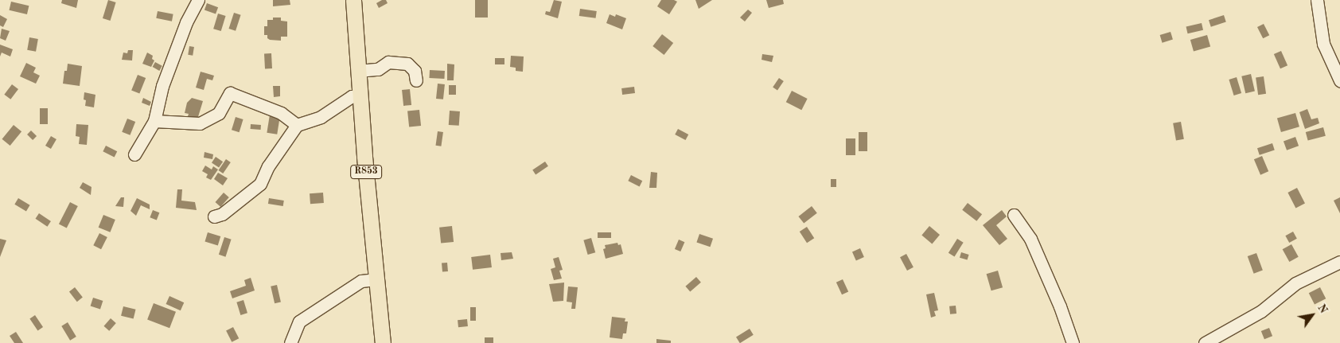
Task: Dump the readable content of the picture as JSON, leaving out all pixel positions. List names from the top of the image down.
{
  "streets": {
    "main road": ["R853"]
  },
  "north": "top right"
}
